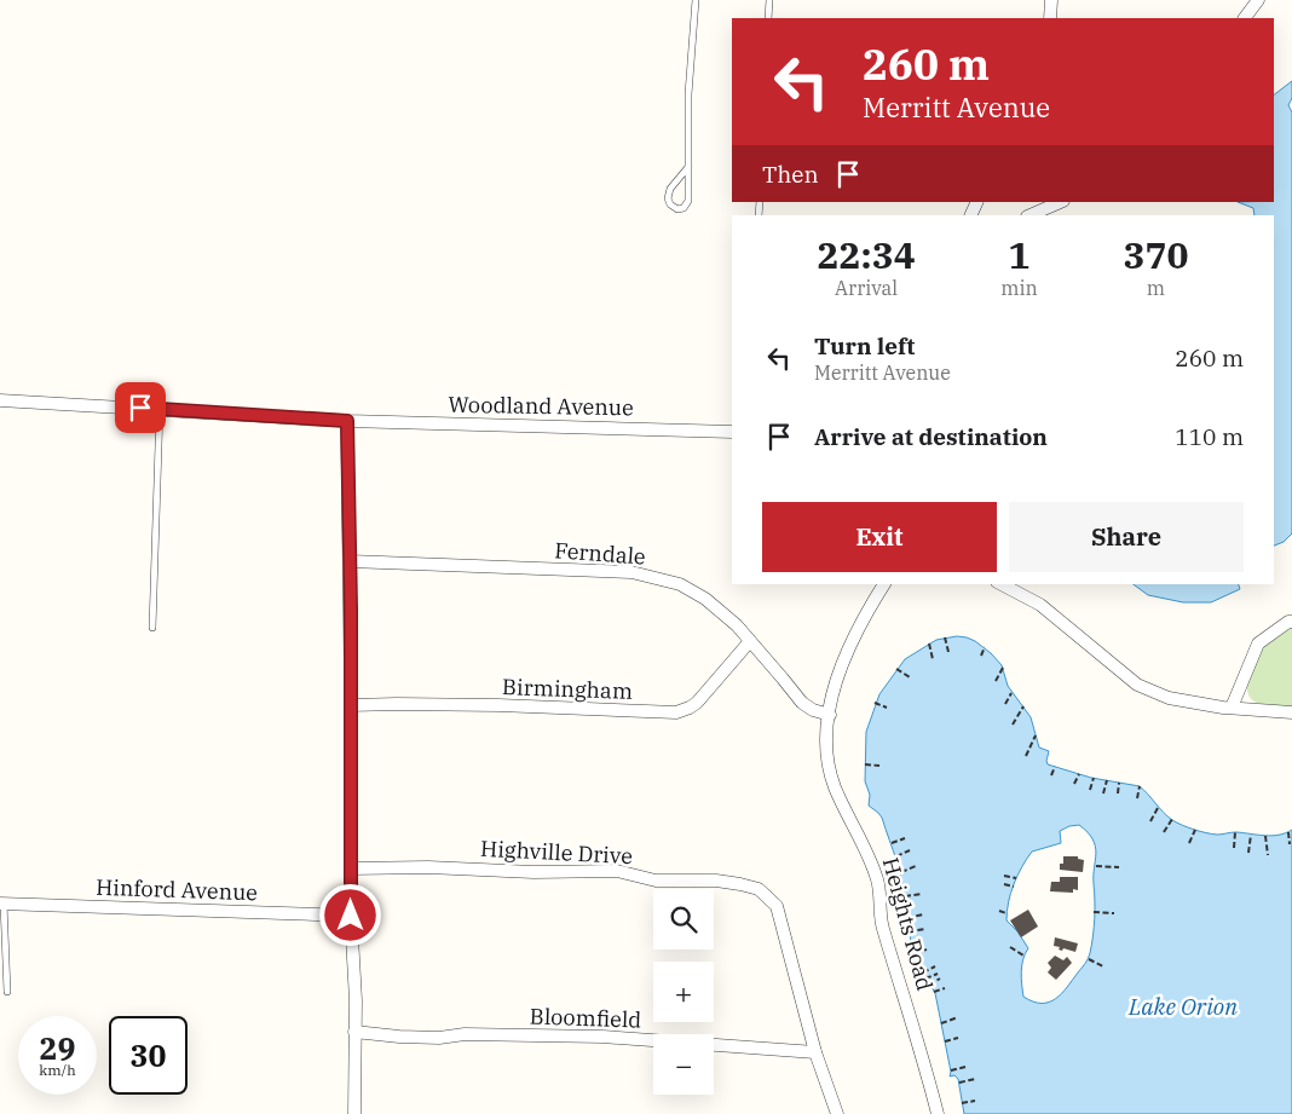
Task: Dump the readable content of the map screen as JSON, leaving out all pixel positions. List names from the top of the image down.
{
  "streets": {
    "street": [
      "Woodland Avenue",
      "Ferndale",
      "Birmingham",
      "Highville Drive",
      "Hinford Avenue",
      "Heights Road",
      "Bloomfield"
    ]
  },
  "crossings": [
    ["Ferndale", "Birmingham"],
    ["Ferndale", "Heights Road"],
    ["Highville Drive", "Bloomfield"]
  ],
  "water": ["Lake Orion"],
  "page": {
    "turn": ["260 m", "Merritt Avenue"],
    "then": "Then",
    "eta": [
      "22:34",
      "Arrival",
      "1",
      "min",
      "370",
      "m"
    ],
    "list": [
      {
        "name": "Turn left",
        "note": "Merritt Avenue",
        "value": "260 m"
      },
      {
        "name": "Arrive at destination",
        "value": "110 m"
      }
    ],
    "buttons": ["Exit", "Share"],
    "map_buttons": ["+", "−"],
    "speed": "29 km/h",
    "limit": "30"
  }
}
